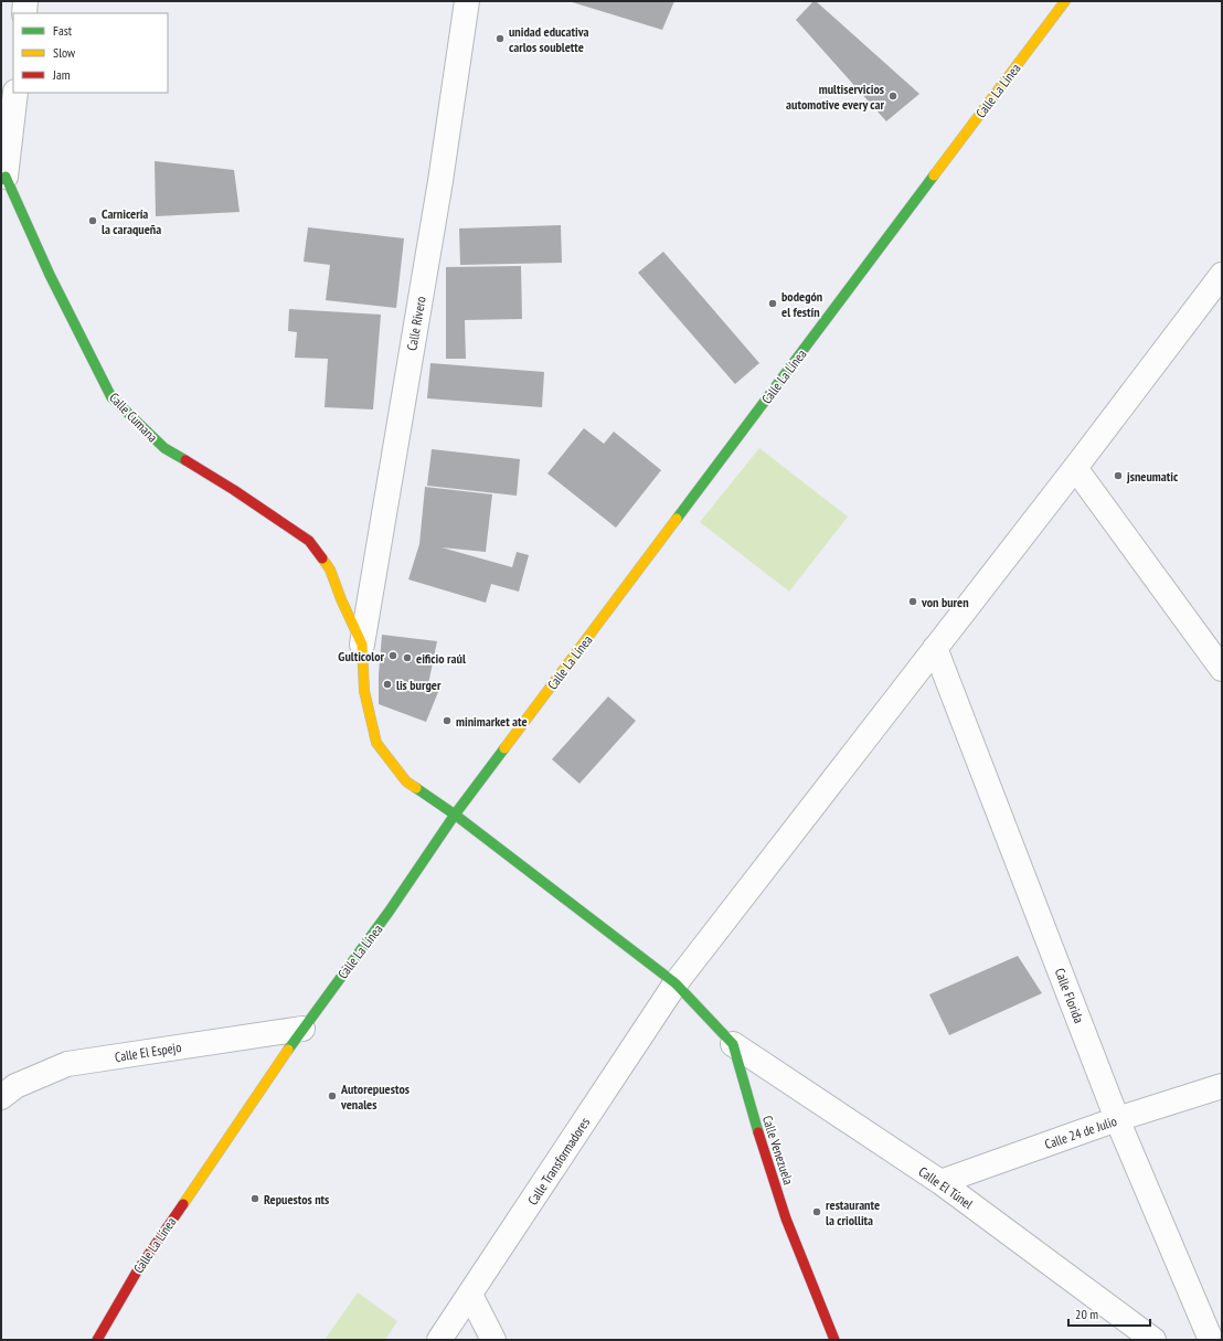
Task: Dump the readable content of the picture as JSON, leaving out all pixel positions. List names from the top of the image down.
{
  "streets": {
    "street": [
      "Calle La Línea",
      "Calle Rivero",
      "Calle Cumana",
      "Calle Florida",
      "Calle El Espejo",
      "Calle 24 de Julio",
      "Calle Venezuela",
      "Calle Transformadores",
      "Calle El Túnel"
    ]
  },
  "crossings": [
    ["Calle La Línea", "Calle El Espejo"],
    ["Calle La Línea", "Calle Venezuela"],
    ["Calle Rivero", "Calle Cumana"],
    ["Calle Rivero", "Calle Venezuela"],
    ["Calle Cumana", "Calle Venezuela"],
    ["Calle Florida", "Calle 24 de Julio"],
    ["Calle 24 de Julio", "Calle El Túnel"],
    ["Calle Venezuela", "Calle Transformadores"],
    ["Calle Venezuela", "Calle El Túnel"]
  ],
  "places": [
    "unidad educativa carlos soublette",
    "multiservicios automotive every car",
    "Carnicería la caraqueña",
    "bodegón el festín",
    "jsneumatic",
    "von buren",
    "Gulticolor",
    "eificio raúl",
    "lis burger",
    "minimarket ate",
    "Autorepuestos venales",
    "Repuestos nts",
    "restaurante la criollita"
  ],
  "legend": ["Fast", "Slow", "Jam"],
  "scale_bar": "20 m"
}
